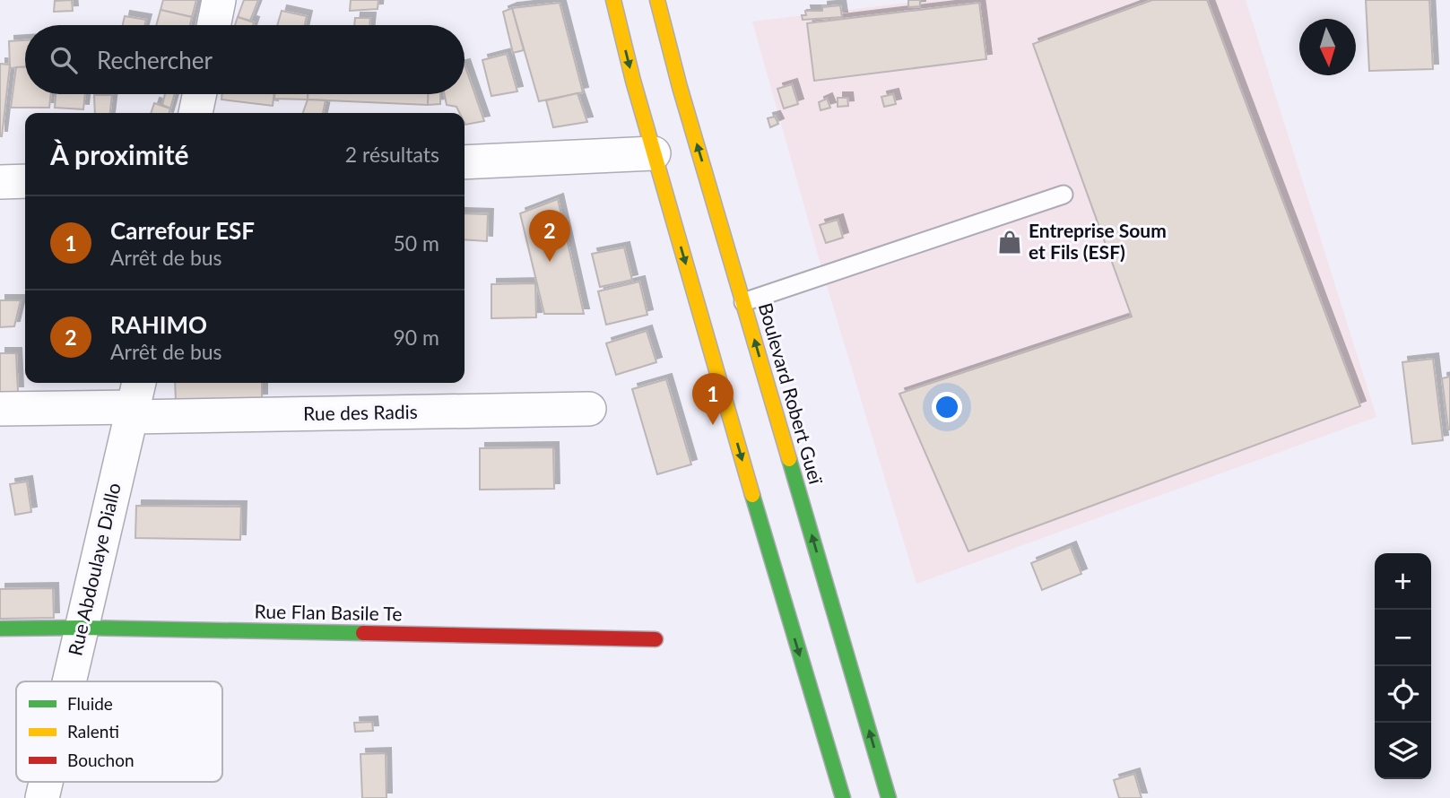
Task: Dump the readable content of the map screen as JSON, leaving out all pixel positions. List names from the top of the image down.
{
  "streets": {
    "main road": ["Boulevard Robert Gueï", "Rue Flan Basile Te"],
    "street": ["Rue des Radis", "Rue Abdoulaye Diallo"]
  },
  "crossings": [
    ["Rue des Radis", "Rue Abdoulaye Diallo"],
    ["Rue Abdoulaye Diallo", "Rue Flan Basile Te"]
  ],
  "places": {
    "shop": ["Entreprise Soum et Fils (ESF)"]
  },
  "legend": ["Fluide", "Ralenti", "Bouchon"],
  "north": "bottom",
  "page": {
    "search": "Rechercher",
    "heading": ["À proximité", "2 résultats"],
    "list": [
      {
        "mark": "1",
        "name": "Carrefour ESF",
        "note": "Arrêt de bus",
        "value": "50 m"
      },
      {
        "mark": "2",
        "name": "RAHIMO",
        "note": "Arrêt de bus",
        "value": "90 m"
      }
    ],
    "pins": ["2", "1"],
    "map_buttons": ["+", "−"]
  }
}
